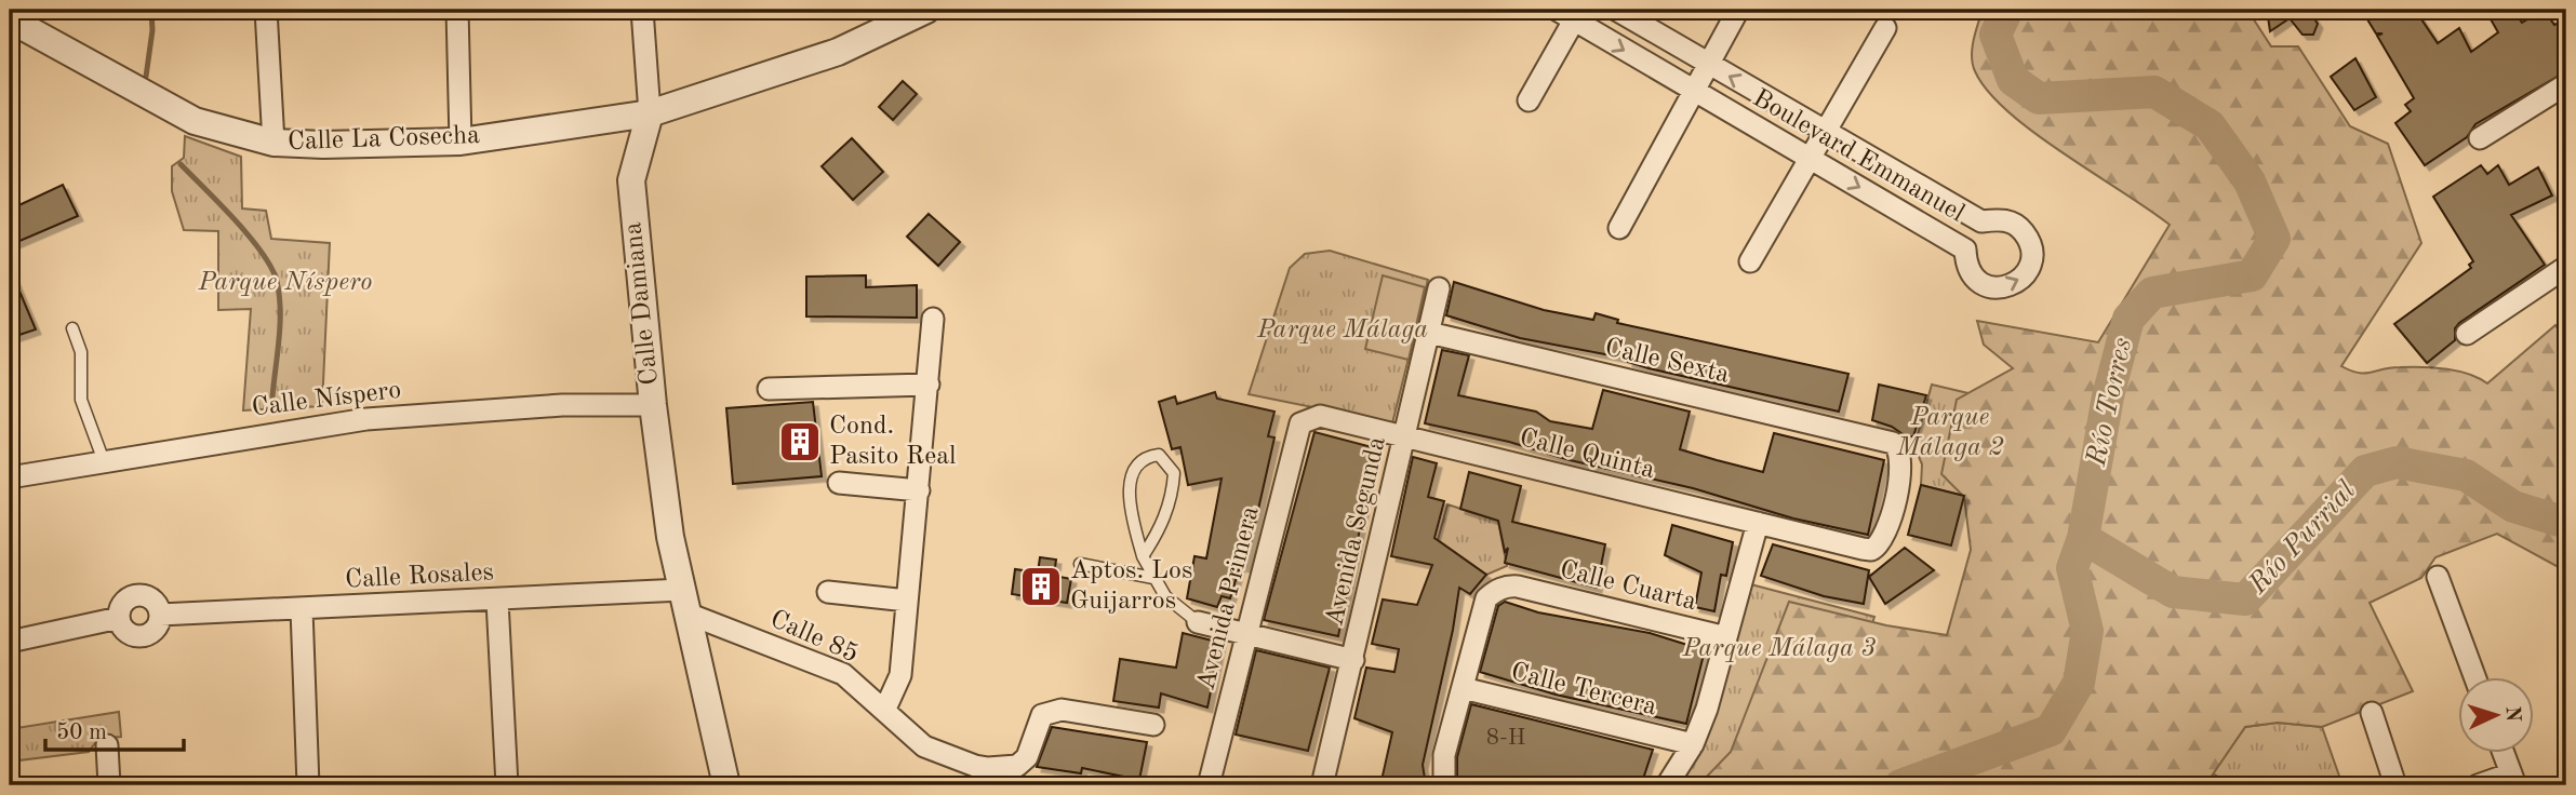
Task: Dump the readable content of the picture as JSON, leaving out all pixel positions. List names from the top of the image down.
{
  "streets": {
    "street": [
      "Calle La Cosecha",
      "Boulevard Emmanuel",
      "Calle Damiana",
      "Calle Sexta",
      "Calle Níspero",
      "Calle Quinta",
      "Avenida Segunda",
      "Calle Rosales",
      "Calle Cuarta",
      "Avenida Primera",
      "Calle 85",
      "Calle Tercera"
    ]
  },
  "crossings": [
    ["Calle La Cosecha", "Calle Damiana"],
    ["Calle Damiana", "Calle Níspero"],
    ["Calle Damiana", "Calle Rosales"],
    ["Calle Damiana", "Calle 85"],
    ["Calle Sexta", "Calle Quinta"],
    ["Calle Sexta", "Avenida Segunda"],
    ["Calle Quinta", "Avenida Segunda"],
    ["Calle Quinta", "Avenida Primera"],
    ["Calle Rosales", "Calle 85"],
    ["Calle Cuarta", "Calle Tercera"]
  ],
  "water": ["Río Torres", "Río Purrial"],
  "parks": [
    "Parque Níspero",
    "Parque Málaga",
    "Parque Málaga 2",
    "Parque Málaga 3"
  ],
  "places": {
    "building": ["Cond. Pasito Real", "Aptos. Los Guijarros"]
  },
  "house_numbers": ["8-H"],
  "scale_bar": "50 m",
  "north": "right"
}
